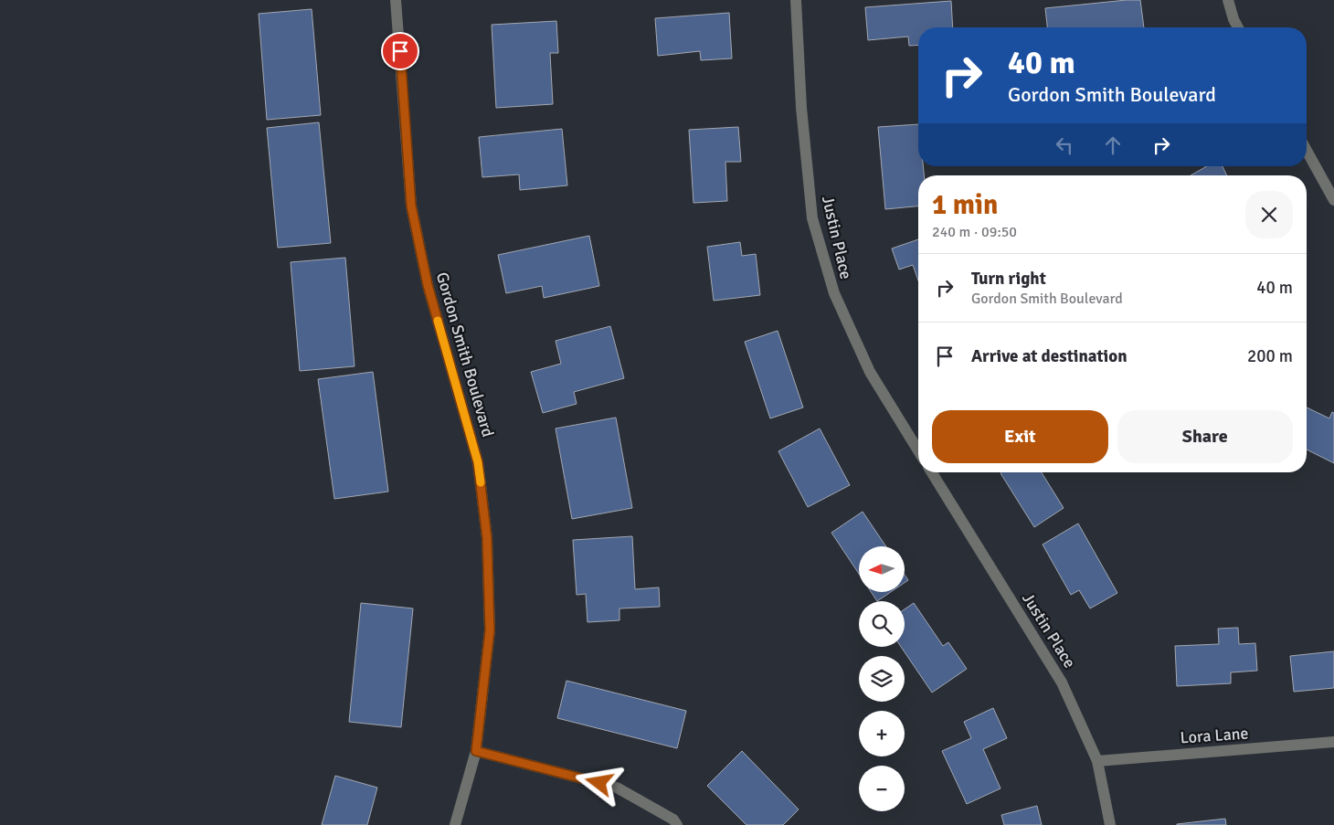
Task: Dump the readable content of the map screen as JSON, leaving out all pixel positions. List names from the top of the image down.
{
  "streets": {
    "street": ["Justin Place", "Gordon Smith Boulevard", "Lora Lane"]
  },
  "crossings": [
    ["Justin Place", "Lora Lane"]
  ],
  "north": "left",
  "page": {
    "turn": ["40 m", "Gordon Smith Boulevard"],
    "heading": ["1 min", "240 m · 09:50"],
    "list": [
      {
        "name": "Turn right",
        "note": "Gordon Smith Boulevard",
        "value": "40 m"
      },
      {
        "name": "Arrive at destination",
        "value": "200 m"
      }
    ],
    "buttons": ["Exit", "Share"],
    "map_buttons": ["+", "−"]
  }
}
